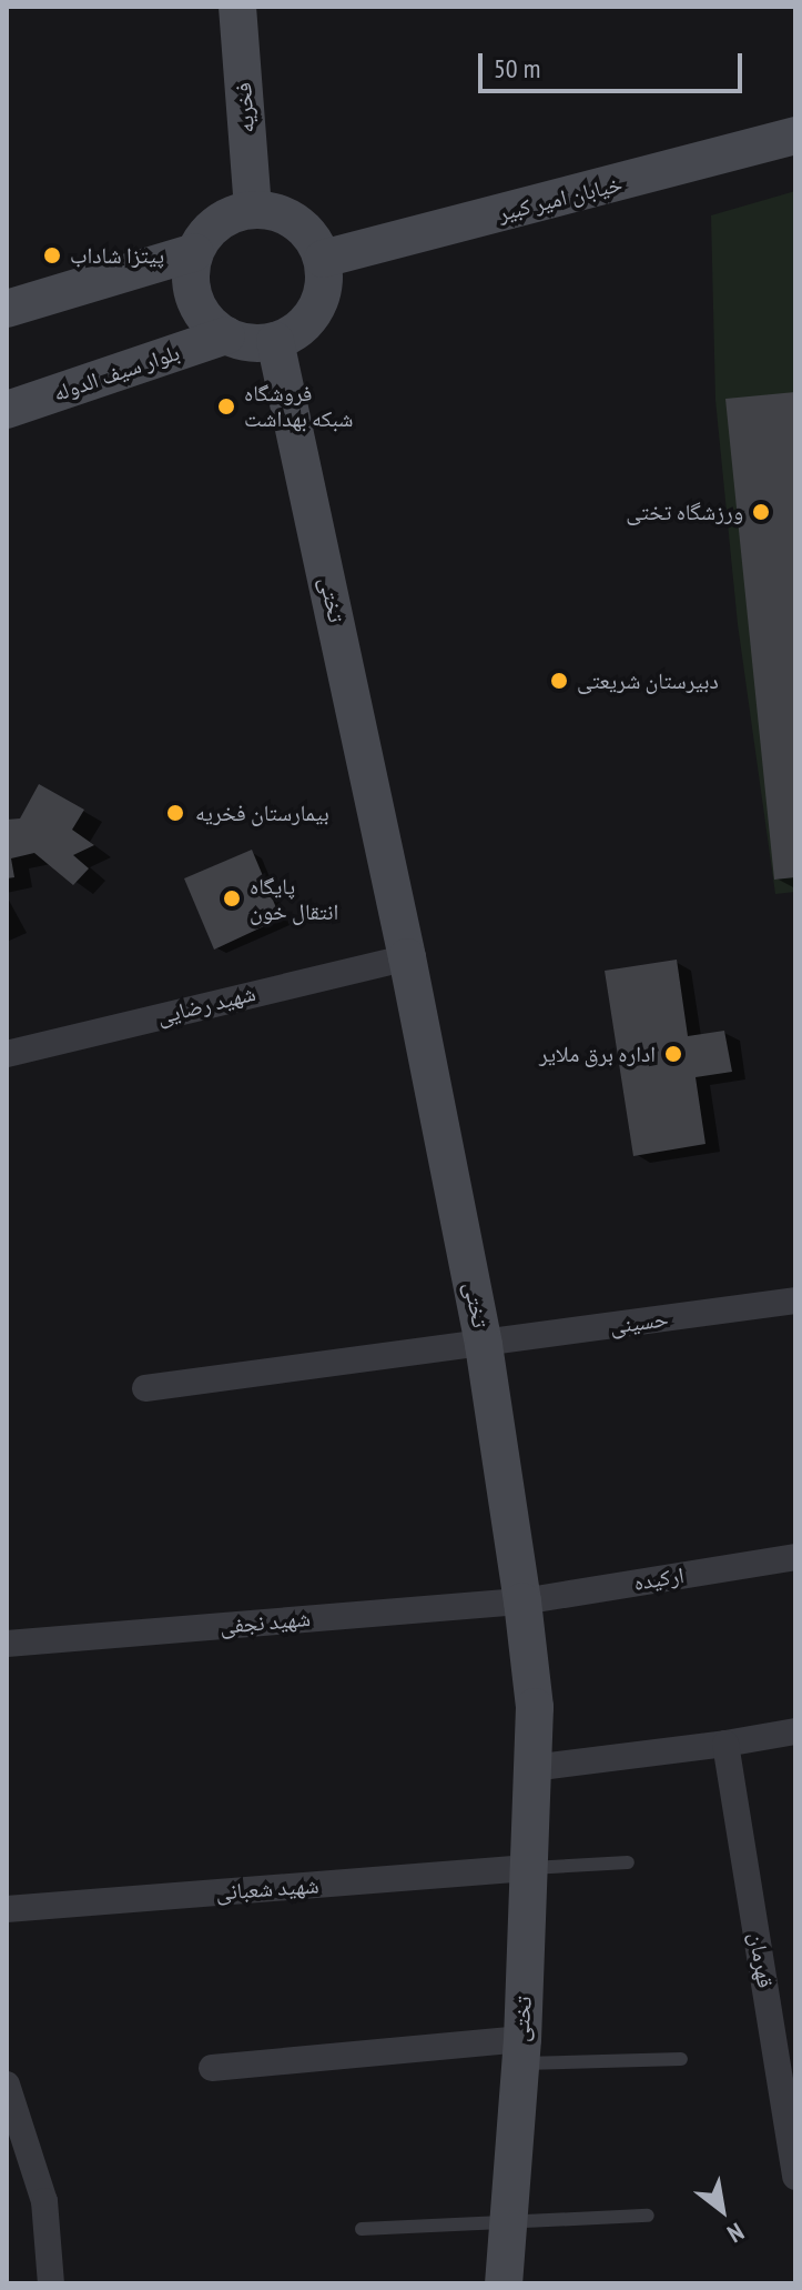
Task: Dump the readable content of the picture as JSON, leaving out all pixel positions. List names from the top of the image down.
{
  "streets": {
    "main road": [
      "فخریه",
      "خیابان امیر کبیر",
      "بلوار سیف الدوله",
      "تختی"
    ],
    "street": [
      "شهید رضایی",
      "حسینی",
      "ارکیده",
      "شهید نجفی",
      "شهید شعبانی",
      "قهرمان"
    ]
  },
  "crossings": [
    ["فخریه", "خیابان امیر کبیر"],
    ["فخریه", "بلوار سیف الدوله"],
    ["فخریه", "تختی"],
    ["خیابان امیر کبیر", "بلوار سیف الدوله"],
    ["خیابان امیر کبیر", "تختی"],
    ["بلوار سیف الدوله", "تختی"],
    ["تختی", "شهید رضایی"],
    ["تختی", "حسینی"],
    ["تختی", "ارکیده"],
    ["تختی", "شهید نجفی"],
    ["تختی", "شهید شعبانی"],
    ["ارکیده", "شهید نجفی"]
  ],
  "places": [
    "پیتزا شاداب",
    "فروشگاه شبکه بهداشت",
    "ورزشگاه تختی",
    "دبیرستان شریعتی",
    "بیمارستان فخریه",
    "پایگاه انتقال خون",
    "اداره برق ملایر"
  ],
  "scale_bar": "50 m",
  "north": "bottom right"
}
